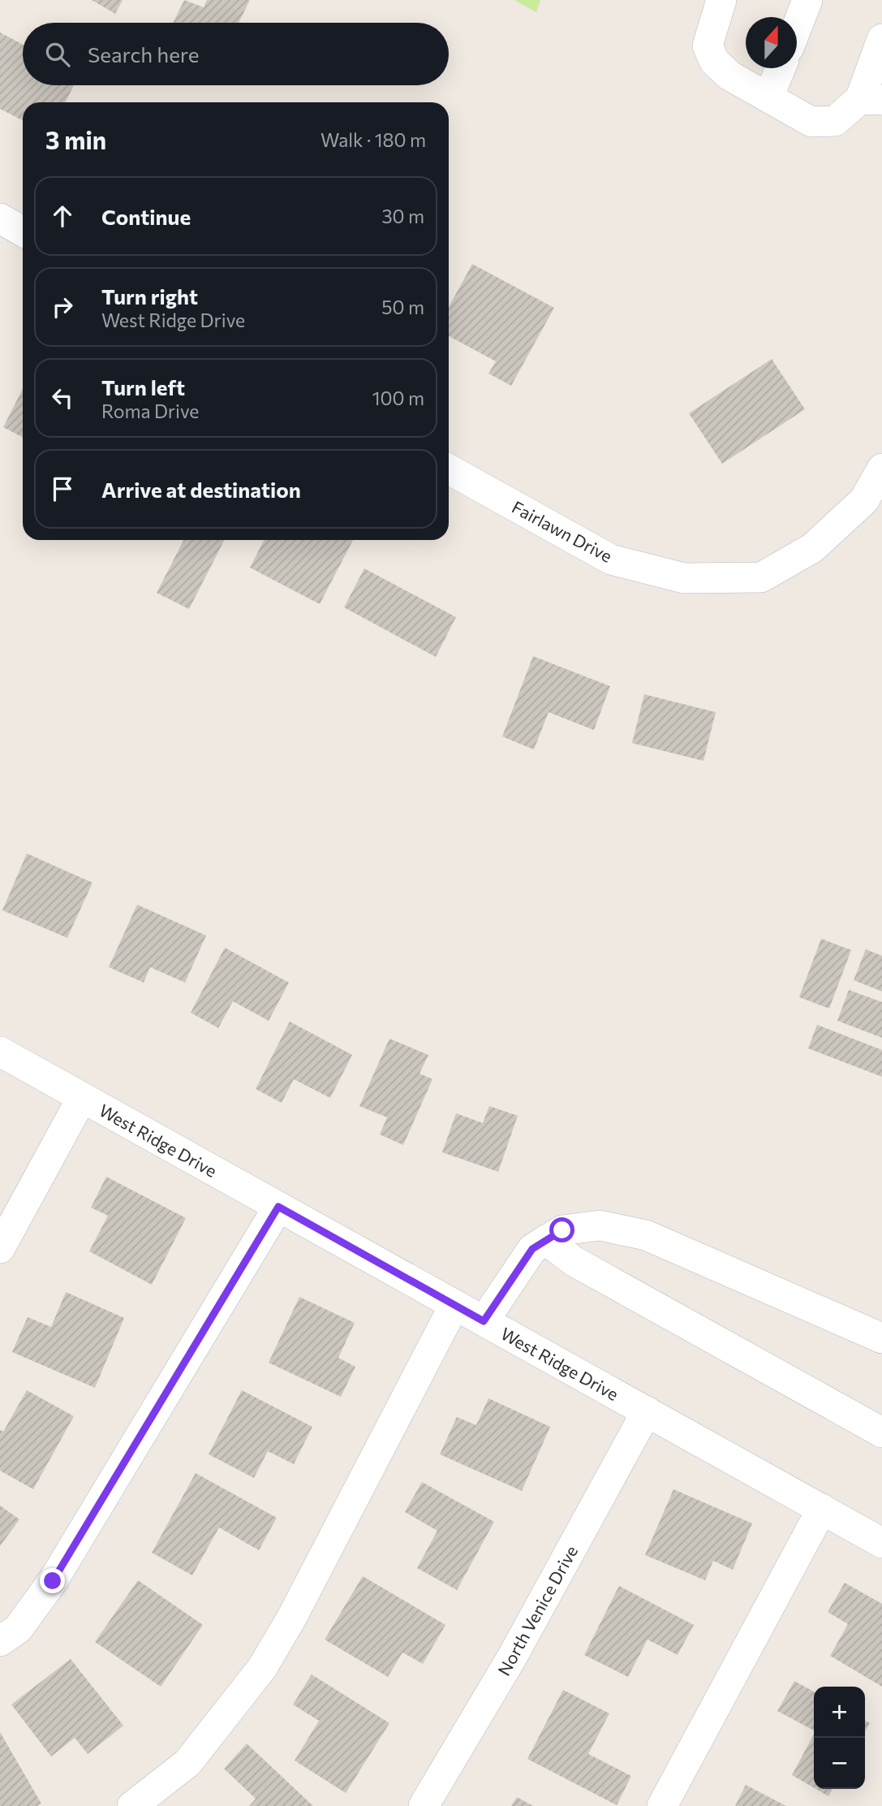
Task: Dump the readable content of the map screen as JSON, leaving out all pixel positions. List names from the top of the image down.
{
  "streets": {
    "street": ["Fairlawn Drive", "West Ridge Drive", "North Venice Drive"]
  },
  "crossings": [
    ["West Ridge Drive", "North Venice Drive"]
  ],
  "north": "top",
  "page": {
    "search": "Search here",
    "heading": ["3 min", "Walk · 180 m"],
    "list": [
      ["Continue", "30 m"],
      ["Turn right", "West Ridge Drive", "50 m"],
      ["Turn left", "Roma Drive", "100 m"],
      "Arrive at destination"
    ],
    "map_buttons": ["+", "−"]
  }
}
